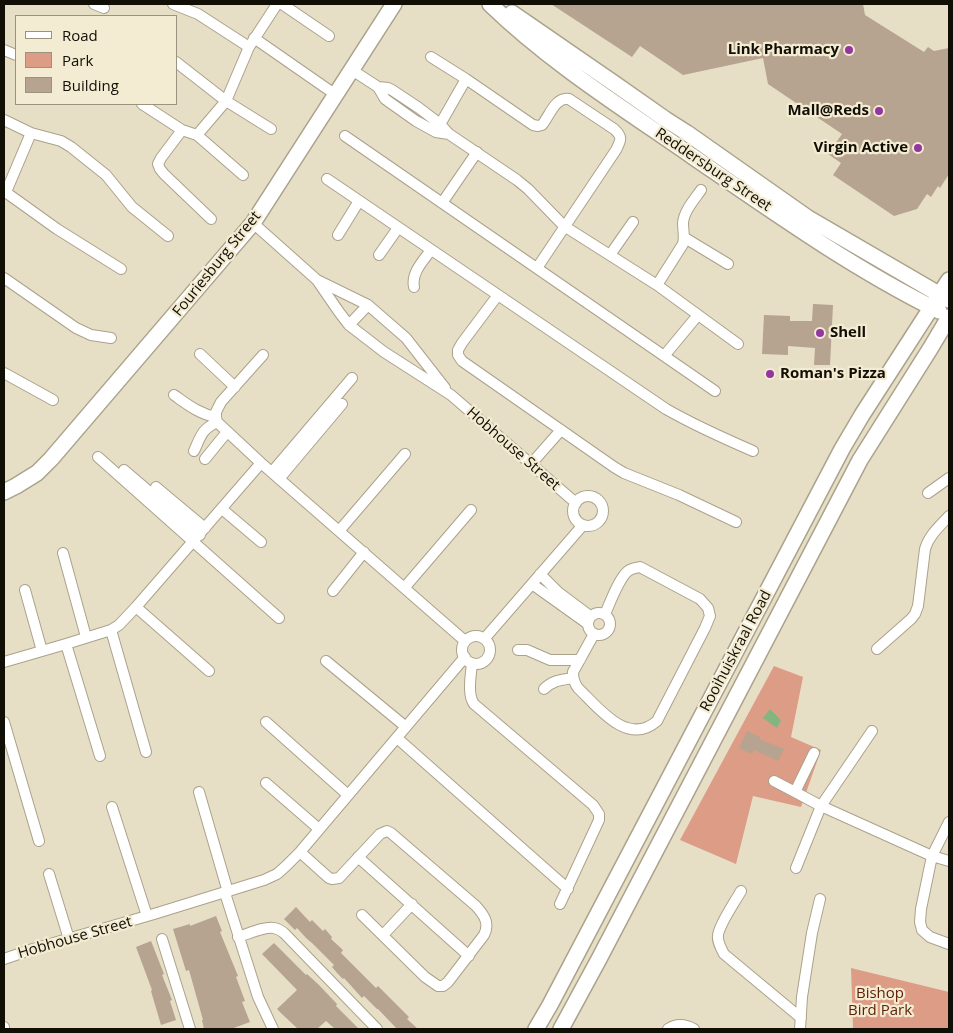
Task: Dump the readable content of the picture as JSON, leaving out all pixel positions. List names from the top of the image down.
{
  "streets": {
    "street": [
      "Reddersburg Street",
      "Fouriesburg Street",
      "Hobhouse Street",
      "Rooihuiskraal Road"
    ]
  },
  "crossings": [
    ["Reddersburg Street", "Rooihuiskraal Road"],
    ["Fouriesburg Street", "Hobhouse Street"]
  ],
  "parks": ["Bishop Bird Park"],
  "places": [
    "Link Pharmacy",
    "Mall@Reds",
    "Virgin Active",
    "Shell",
    "Roman's Pizza"
  ],
  "legend": ["Road", "Park", "Building"]
}
